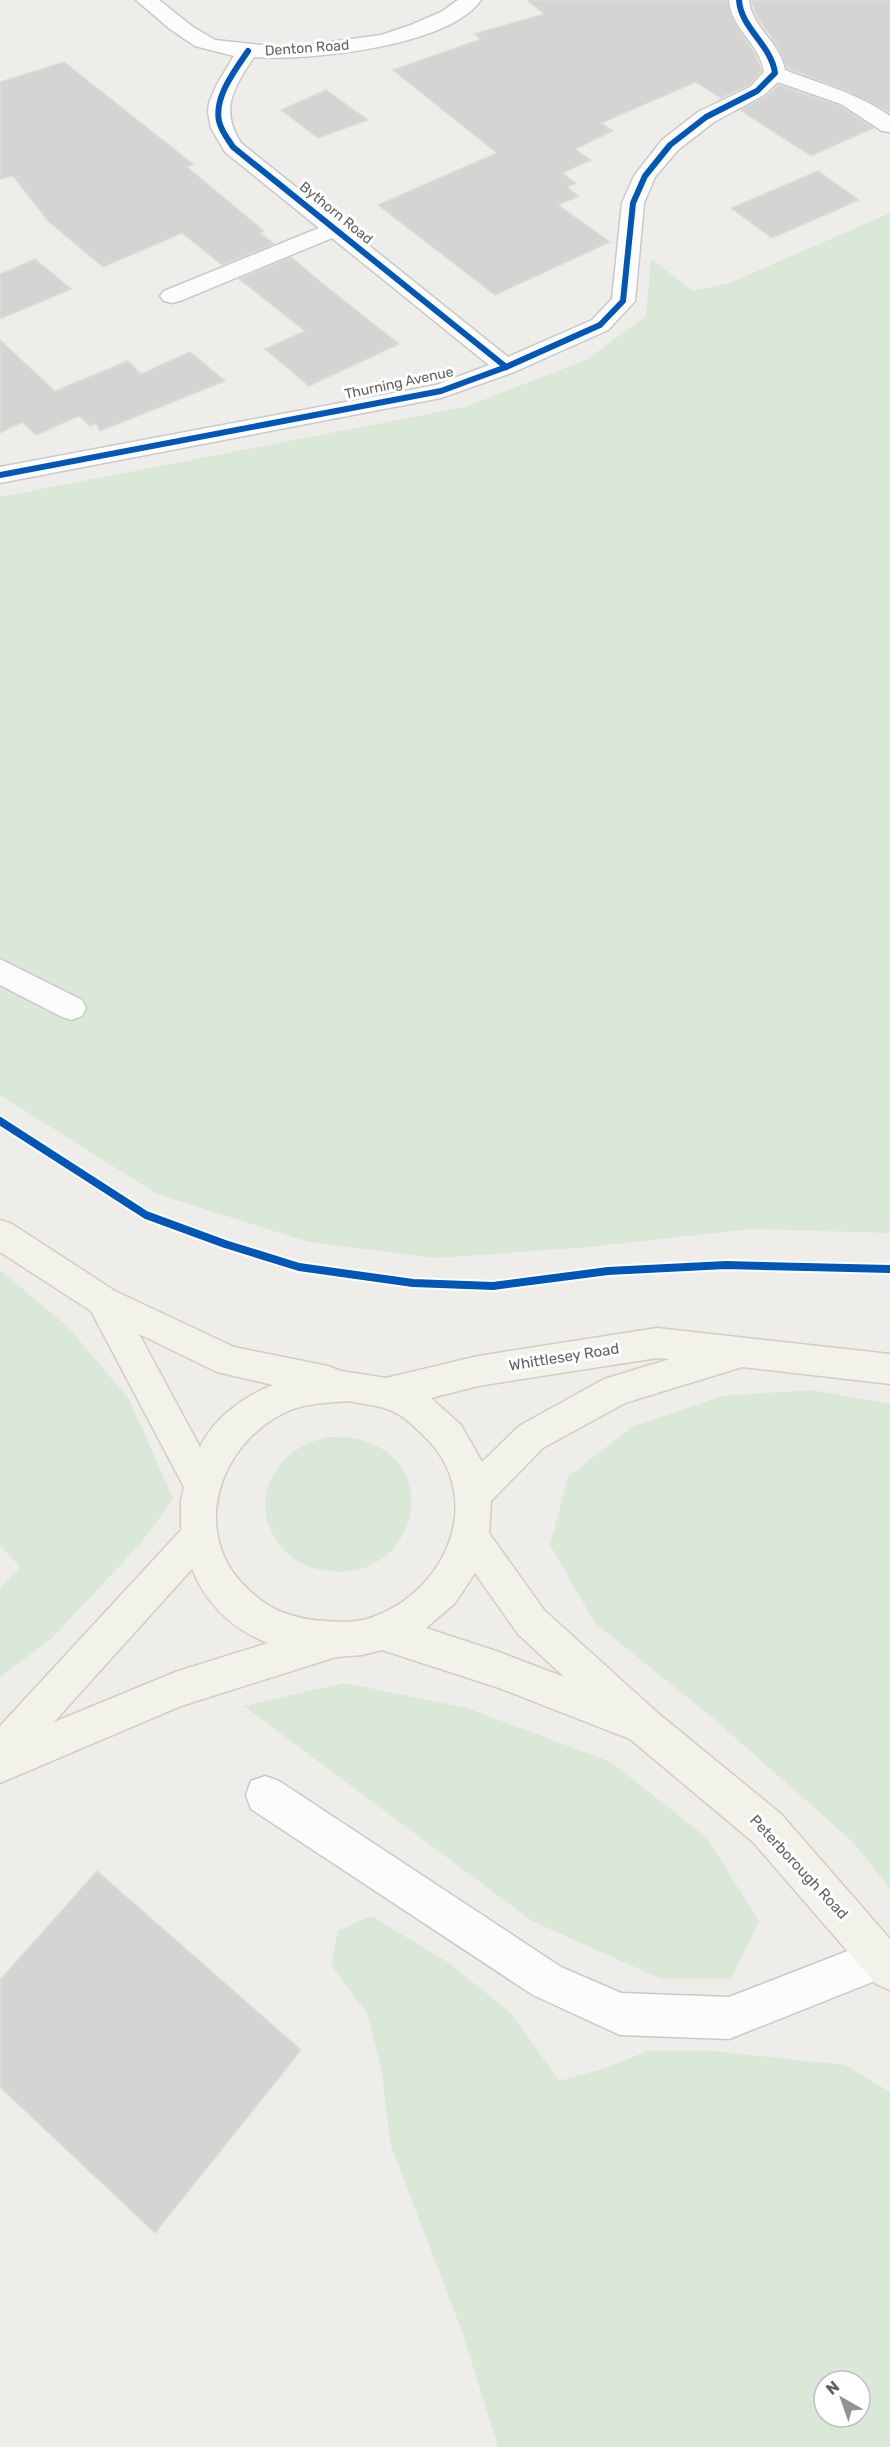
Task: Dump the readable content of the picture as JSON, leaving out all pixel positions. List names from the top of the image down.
{
  "streets": {
    "main road": ["Whittlesey Road", "Peterborough Road"],
    "street": ["Denton Road", "Bythorn Road", "Thurning Avenue"]
  },
  "crossings": [
    ["Denton Road", "Bythorn Road"],
    ["Bythorn Road", "Thurning Avenue"]
  ],
  "north": "top left"
}
